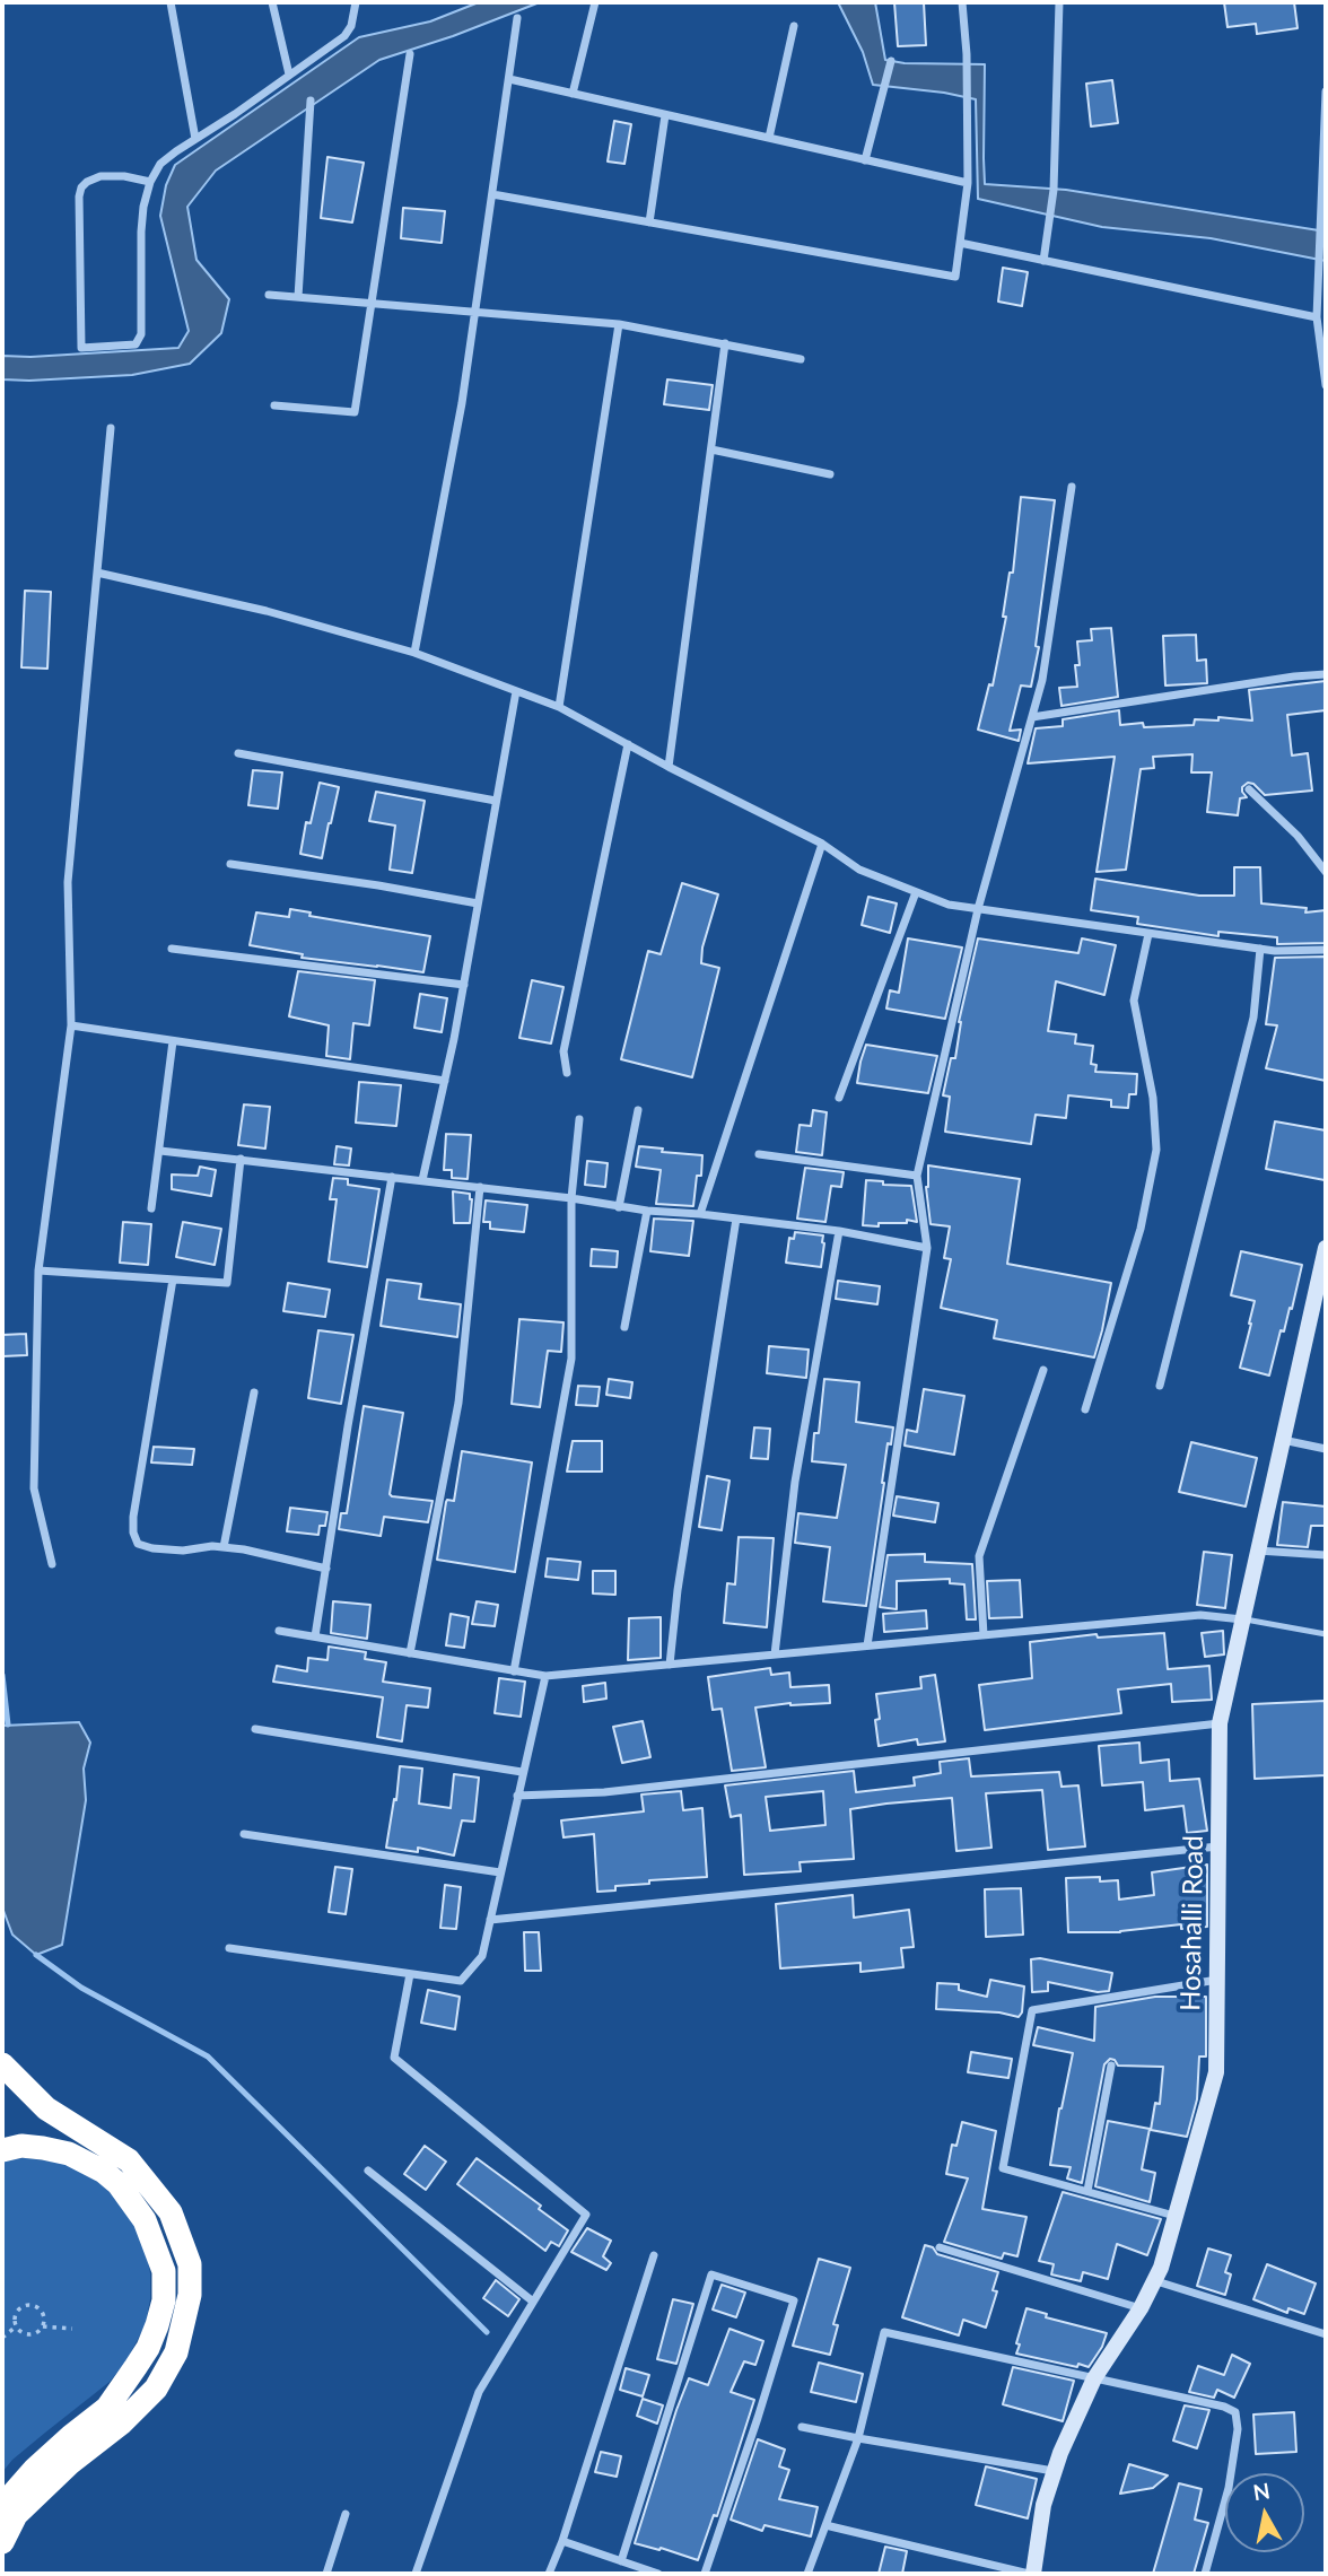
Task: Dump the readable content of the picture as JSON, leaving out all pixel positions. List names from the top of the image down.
{
  "streets": {
    "street": ["Hosahalli Road"]
  },
  "north": "top"
}
